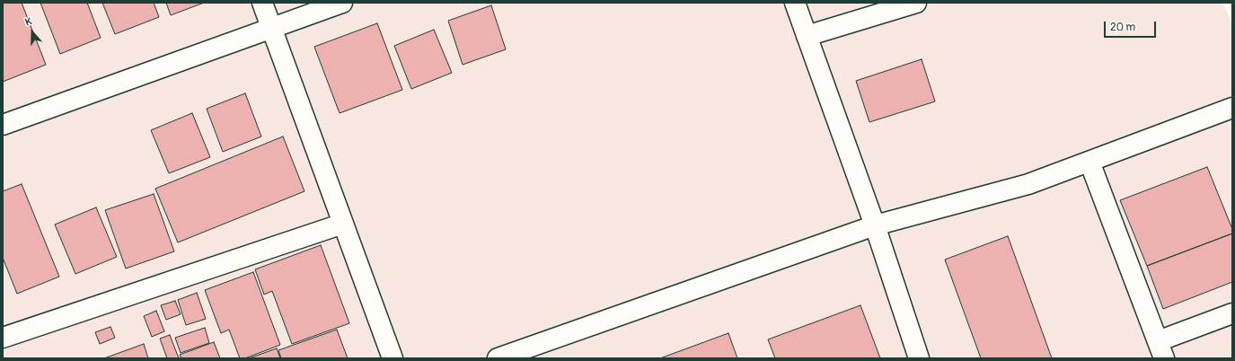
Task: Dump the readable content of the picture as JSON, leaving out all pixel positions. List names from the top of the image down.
{
  "scale_bar": "20 m",
  "north": "top"
}
